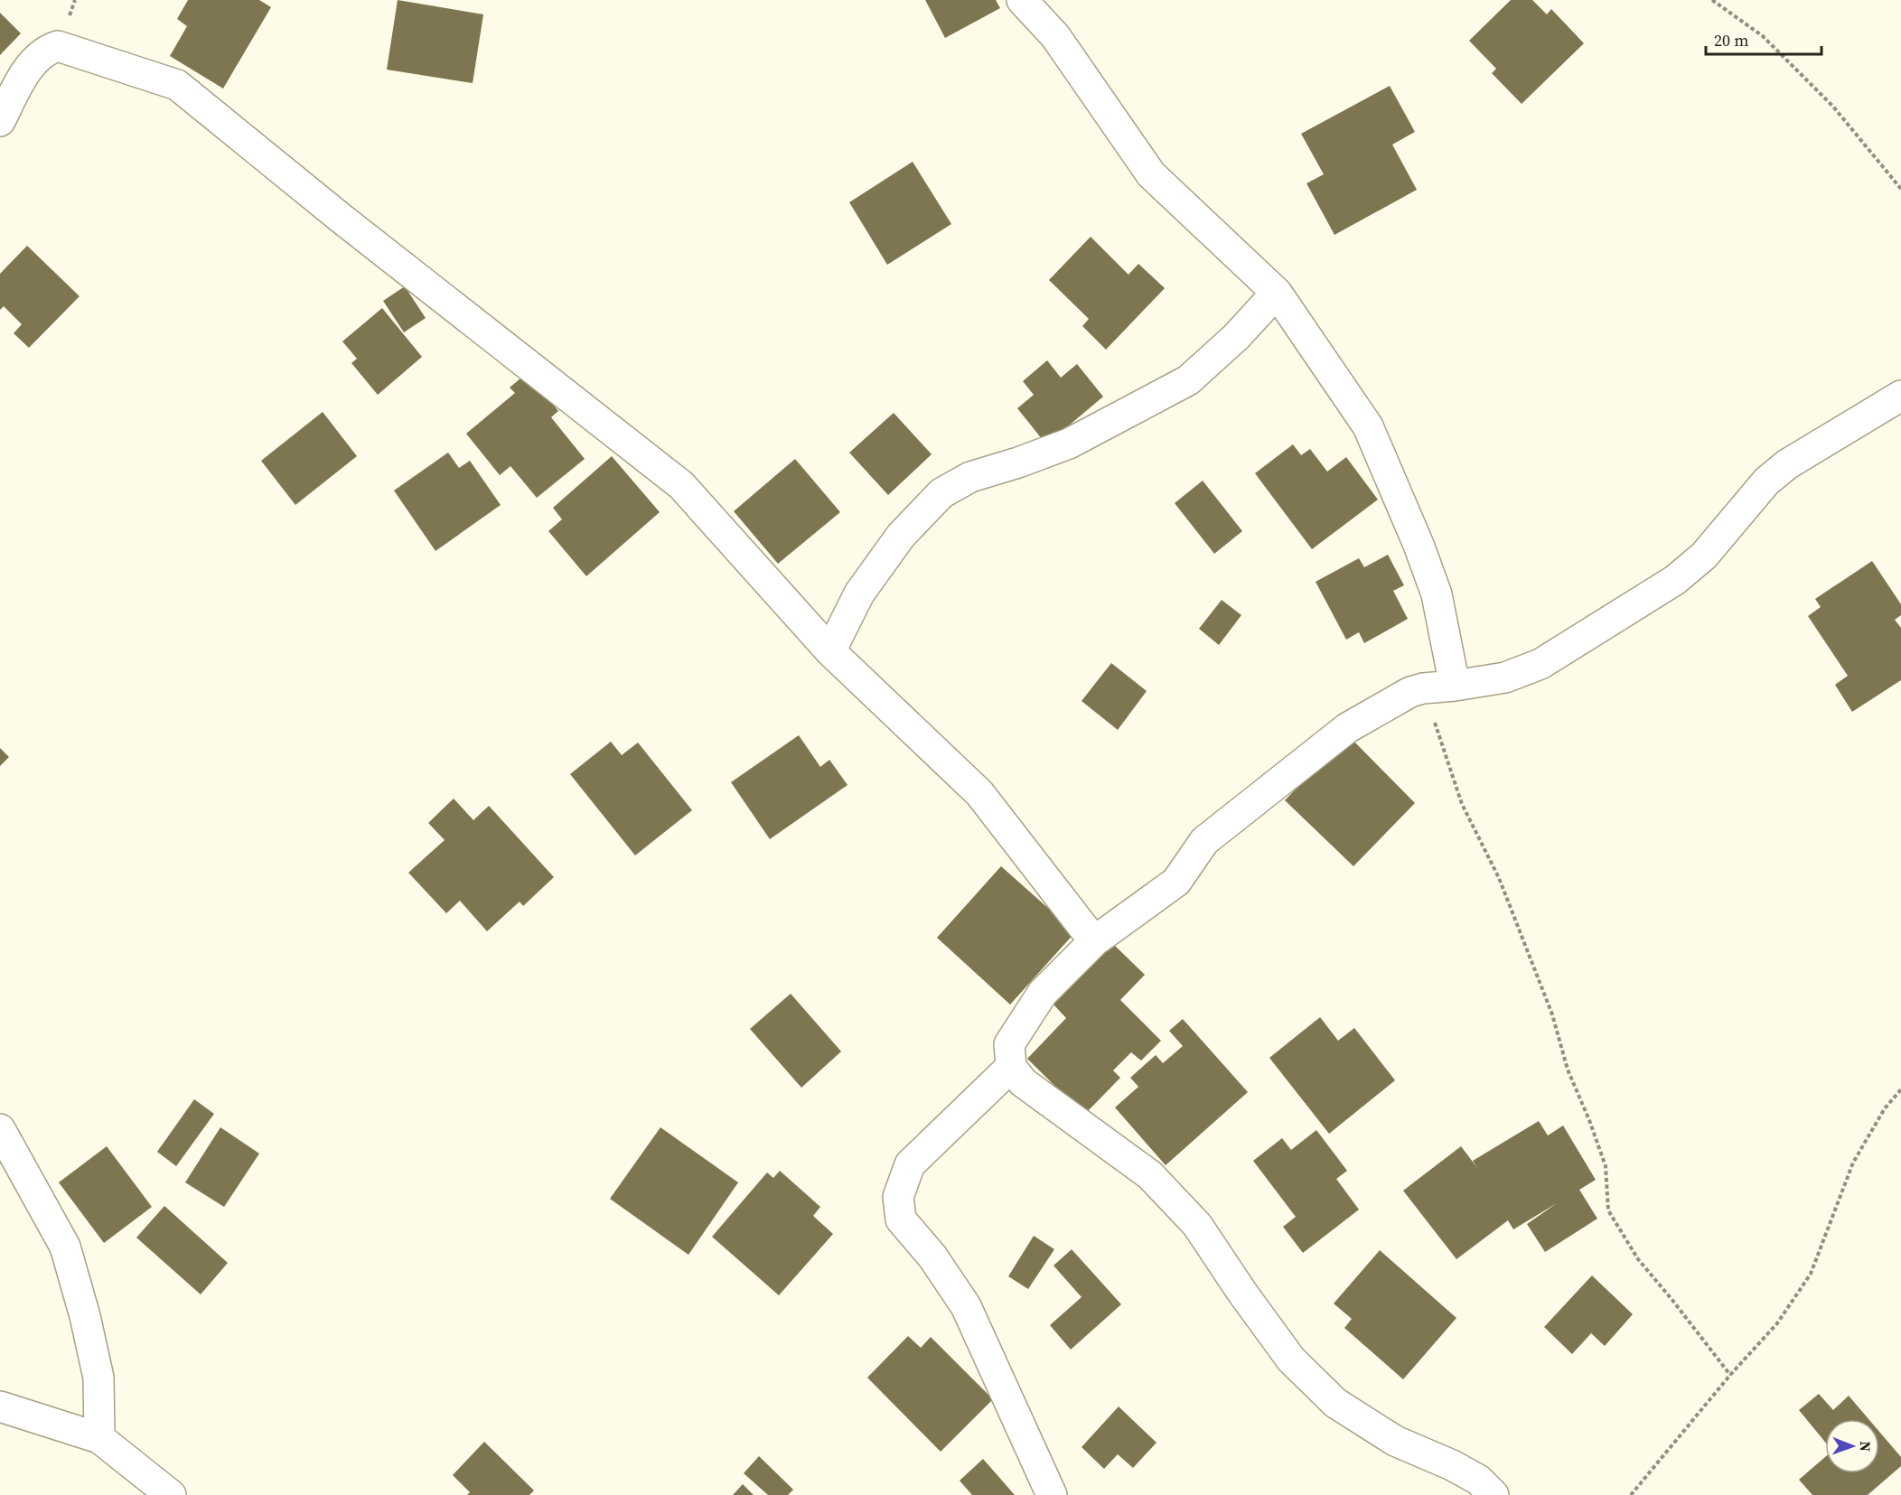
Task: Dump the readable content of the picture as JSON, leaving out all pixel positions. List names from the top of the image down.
{
  "scale_bar": "20 m",
  "north": "right"
}
